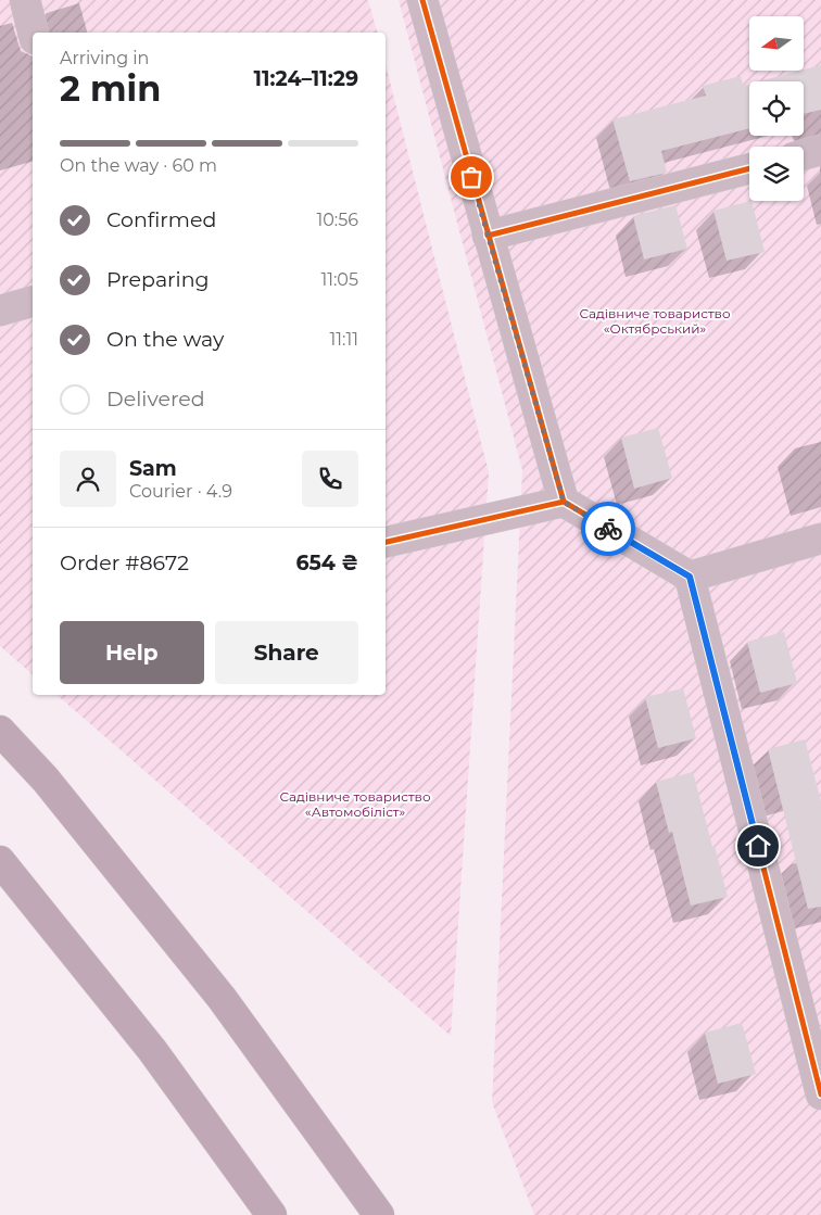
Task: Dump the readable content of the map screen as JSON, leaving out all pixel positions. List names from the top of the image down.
{
  "parks": ["Садівниче товариство «Октябрський»", "Садівниче товариство «Автомобіліст»"],
  "north": "left",
  "page": {
    "heading": ["2 min", "Arriving in", "11:24–11:29"],
    "panel": [
      "Sam",
      "Courier · 4.9",
      "Order #8672",
      "654 ₴"
    ],
    "bar": "On the way · 60 m",
    "list": [
      ["Confirmed", "10:56"],
      ["Preparing", "11:05"],
      ["On the way", "11:11"],
      "Delivered"
    ],
    "buttons": ["Help", "Share"]
  }
}
